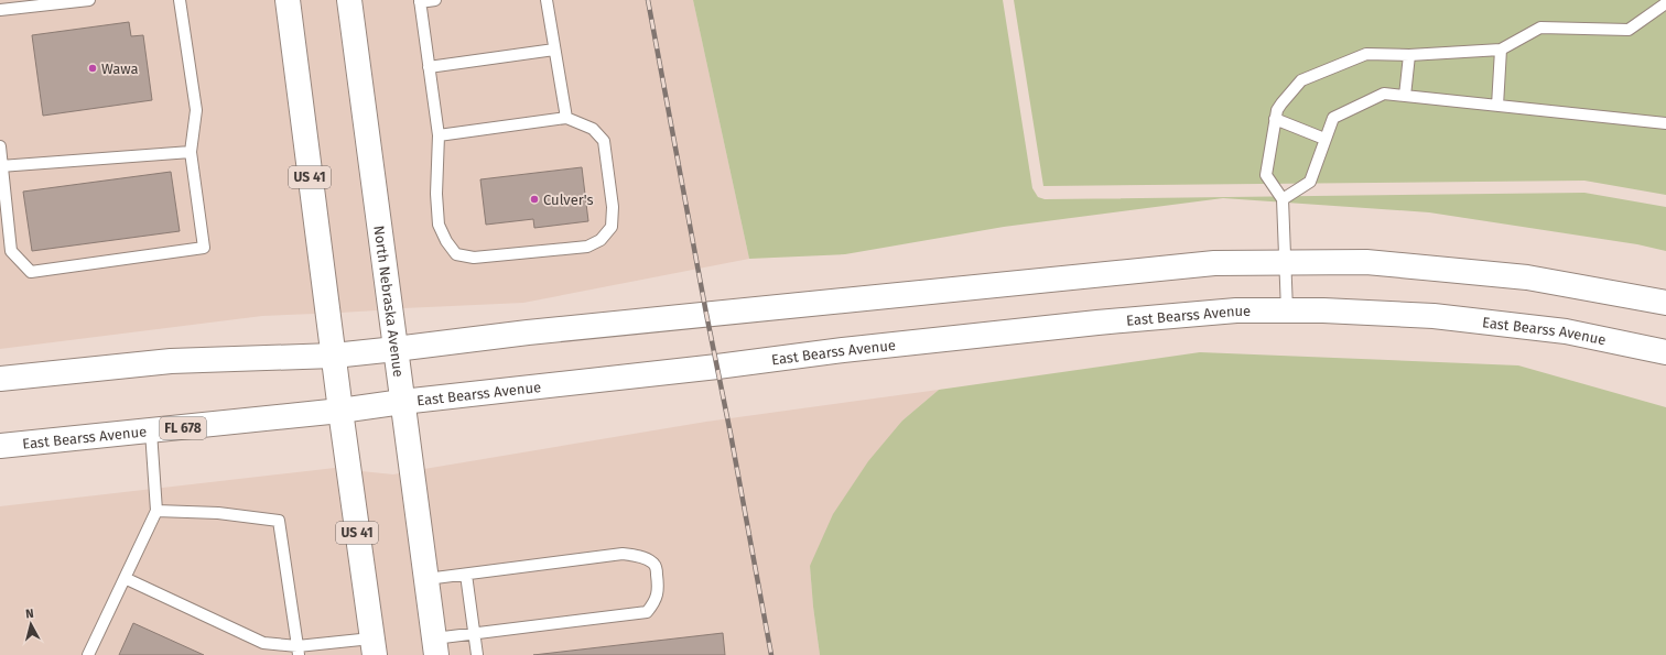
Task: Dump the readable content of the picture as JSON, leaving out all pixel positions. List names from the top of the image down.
{
  "streets": {
    "main road": [
      "US 41",
      "North Nebraska Avenue",
      "East Bearss Avenue",
      "FL 678"
    ]
  },
  "crossings": [
    ["US 41", "East Bearss Avenue"],
    ["North Nebraska Avenue", "East Bearss Avenue"]
  ],
  "places": ["Wawa", "Culver's"],
  "north": "top"
}
